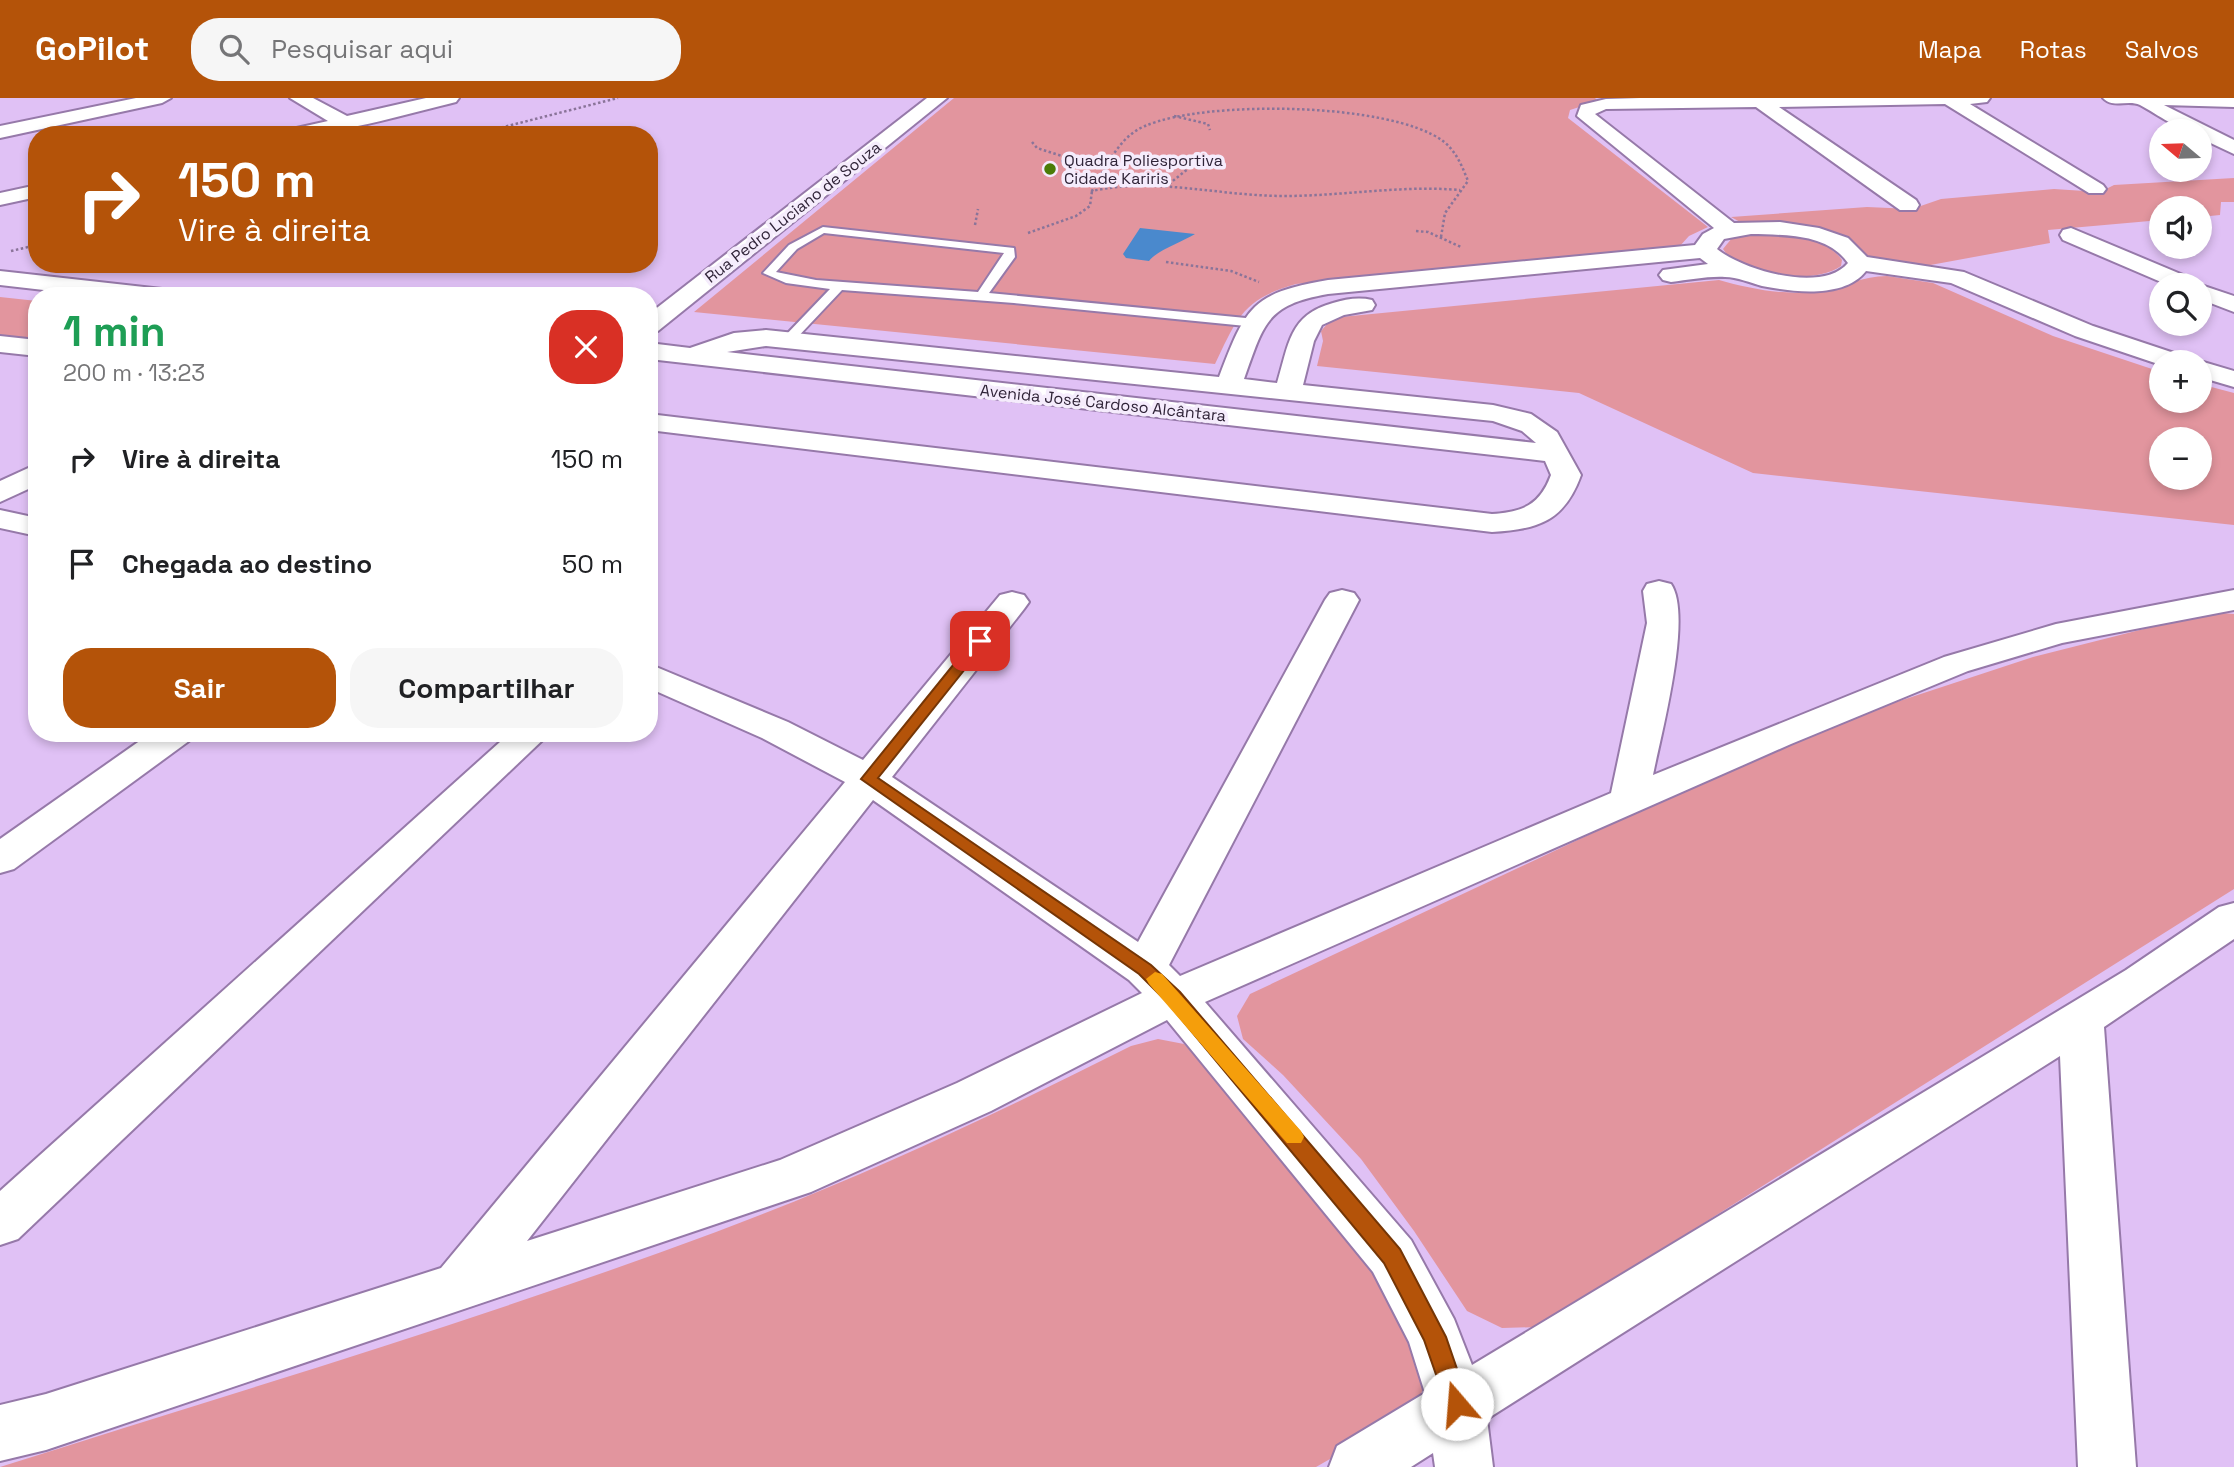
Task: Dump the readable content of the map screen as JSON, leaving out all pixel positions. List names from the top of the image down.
{
  "streets": {
    "street": ["Rua Pedro Luciano de Souza", "Avenida José Cardoso Alcântara"]
  },
  "places": ["Quadra Poliesportiva Cidade Kariris"],
  "north": "left",
  "page": {
    "header": "GoPilot",
    "search": "Pesquisar aqui",
    "nav": ["Mapa", "Rotas", "Salvos"],
    "map_buttons": ["+", "−"],
    "turn": ["150 m", "Vire à direita"],
    "heading": ["1 min", "200 m · 13:23"],
    "list": [
      {
        "name": "Vire à direita",
        "value": "150 m"
      },
      {
        "name": "Chegada ao destino",
        "value": "50 m"
      }
    ],
    "buttons": ["Sair", "Compartilhar"]
  }
}
